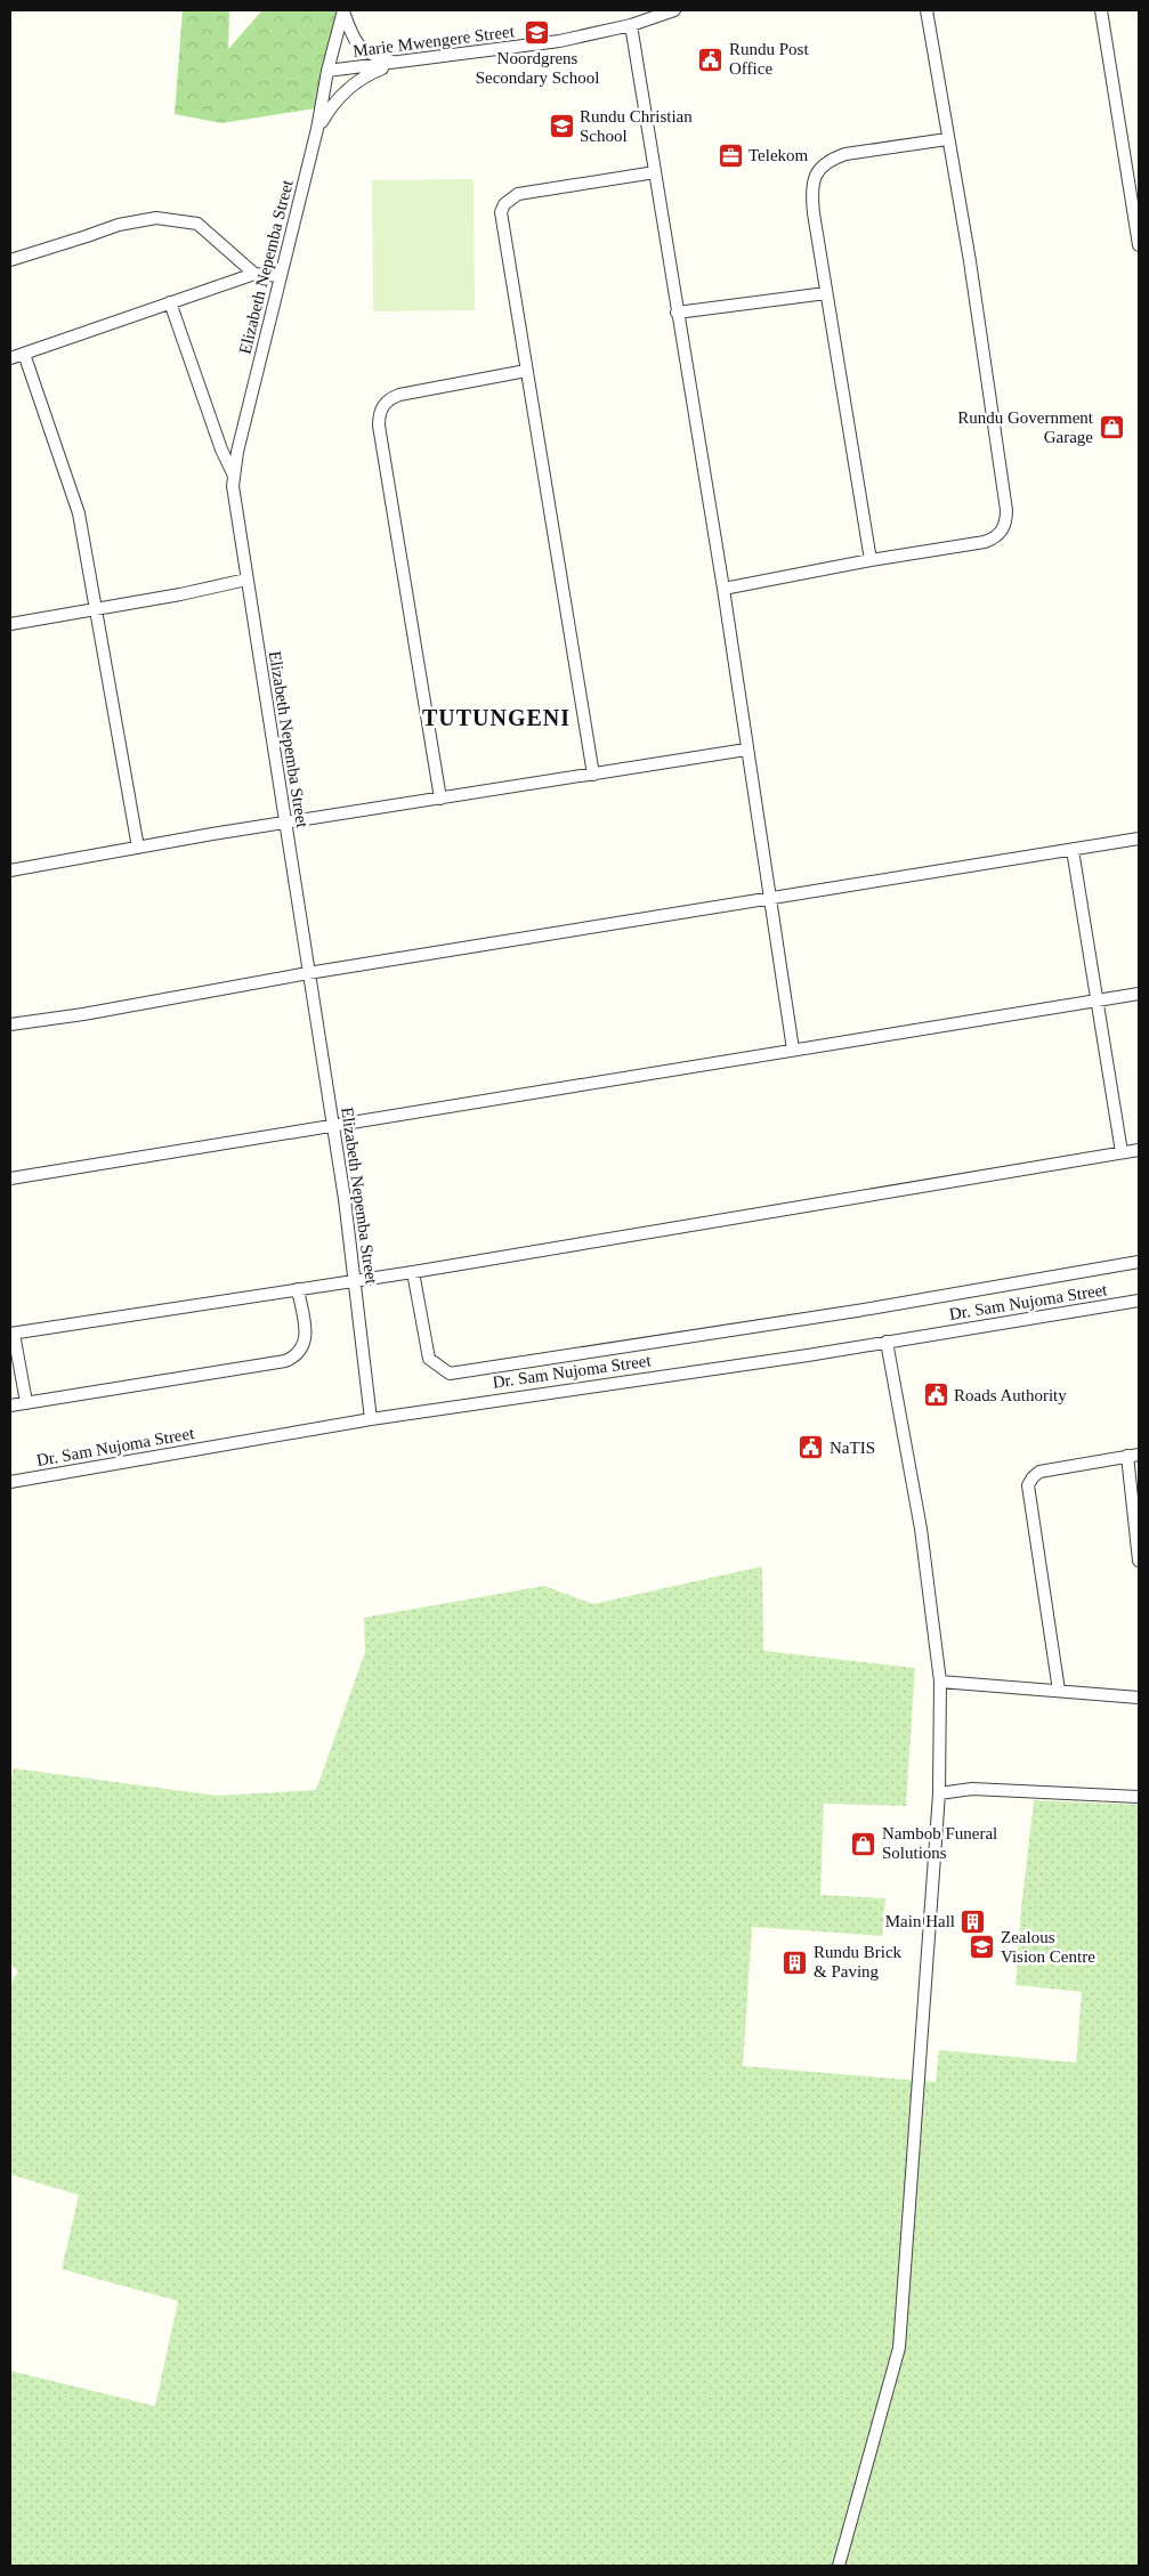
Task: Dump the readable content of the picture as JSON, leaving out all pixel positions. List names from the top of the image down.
{
  "streets": {
    "street": ["Marie Mwengere Street", "Elizabeth Nepemba Street", "Dr. Sam Nujoma Street"]
  },
  "crossings": [
    ["Marie Mwengere Street", "Elizabeth Nepemba Street"],
    ["Elizabeth Nepemba Street", "Dr. Sam Nujoma Street"]
  ],
  "districts": ["TUTUNGENI"],
  "places": {
    "school or university": ["Noordgrens Secondary School", "Rundu Christian School", "Zealous Vision Centre"],
    "public building": ["Rundu Post Office", "Roads Authority", "NaTIS"],
    "office": ["Telekom"],
    "shop": ["Rundu Government Garage", "Nambob Funeral Solutions"],
    "building": ["Main Hall", "Rundu Brick & Paving"]
  }
}
